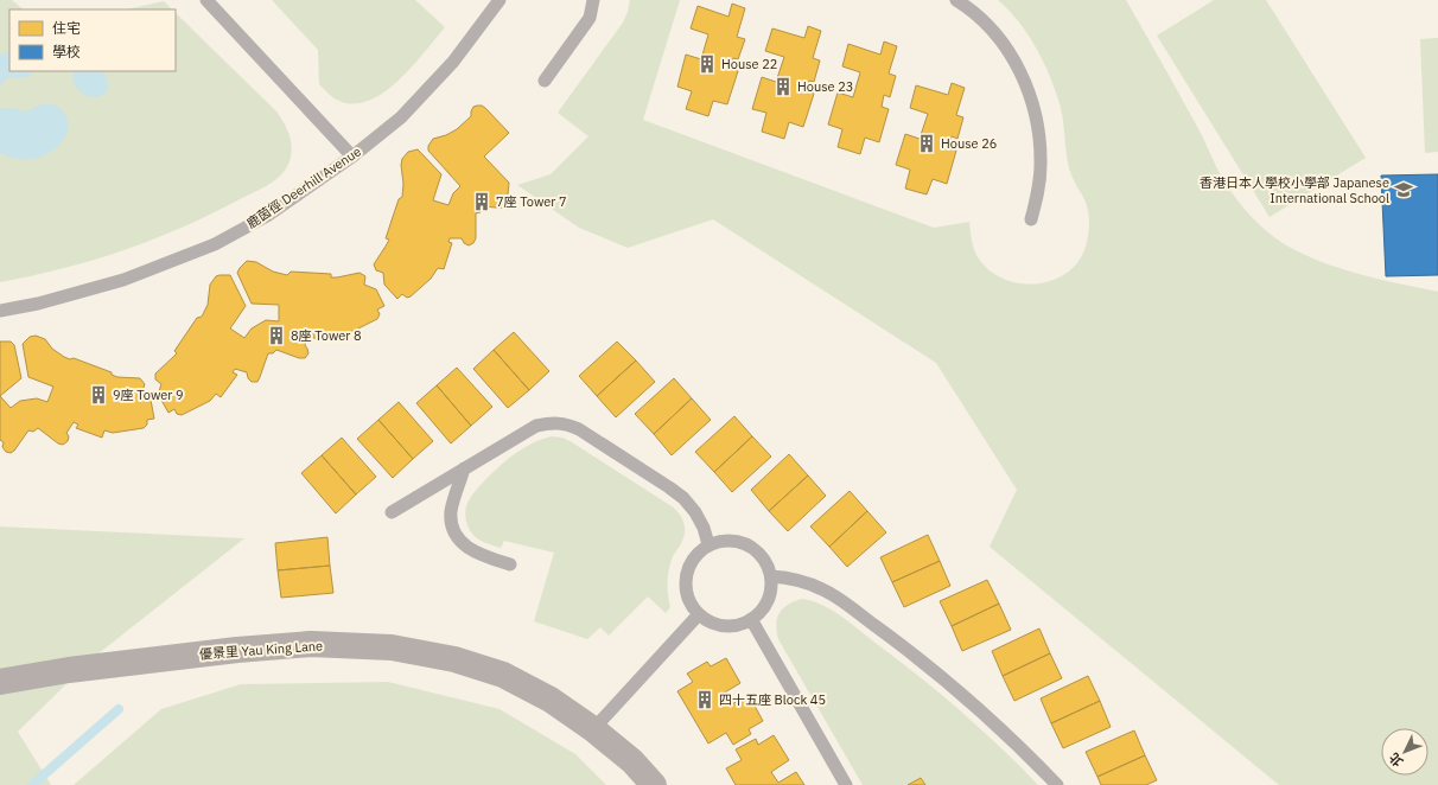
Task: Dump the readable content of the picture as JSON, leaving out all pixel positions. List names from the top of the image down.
{
  "streets": {
    "street": ["優景里 Yau King Lane"],
    "lane": ["鹿茵徑 Deerhill Avenue"]
  },
  "places": {
    "building": [
      "House 22",
      "House 23",
      "House 26",
      "7座 Tower 7",
      "8座 Tower 8",
      "9座 Tower 9",
      "四十五座 Block 45"
    ],
    "school or university": ["香港日本人學校小學部 Japanese International School"]
  },
  "legend": ["住宅", "學校"],
  "north": "bottom left"
}
